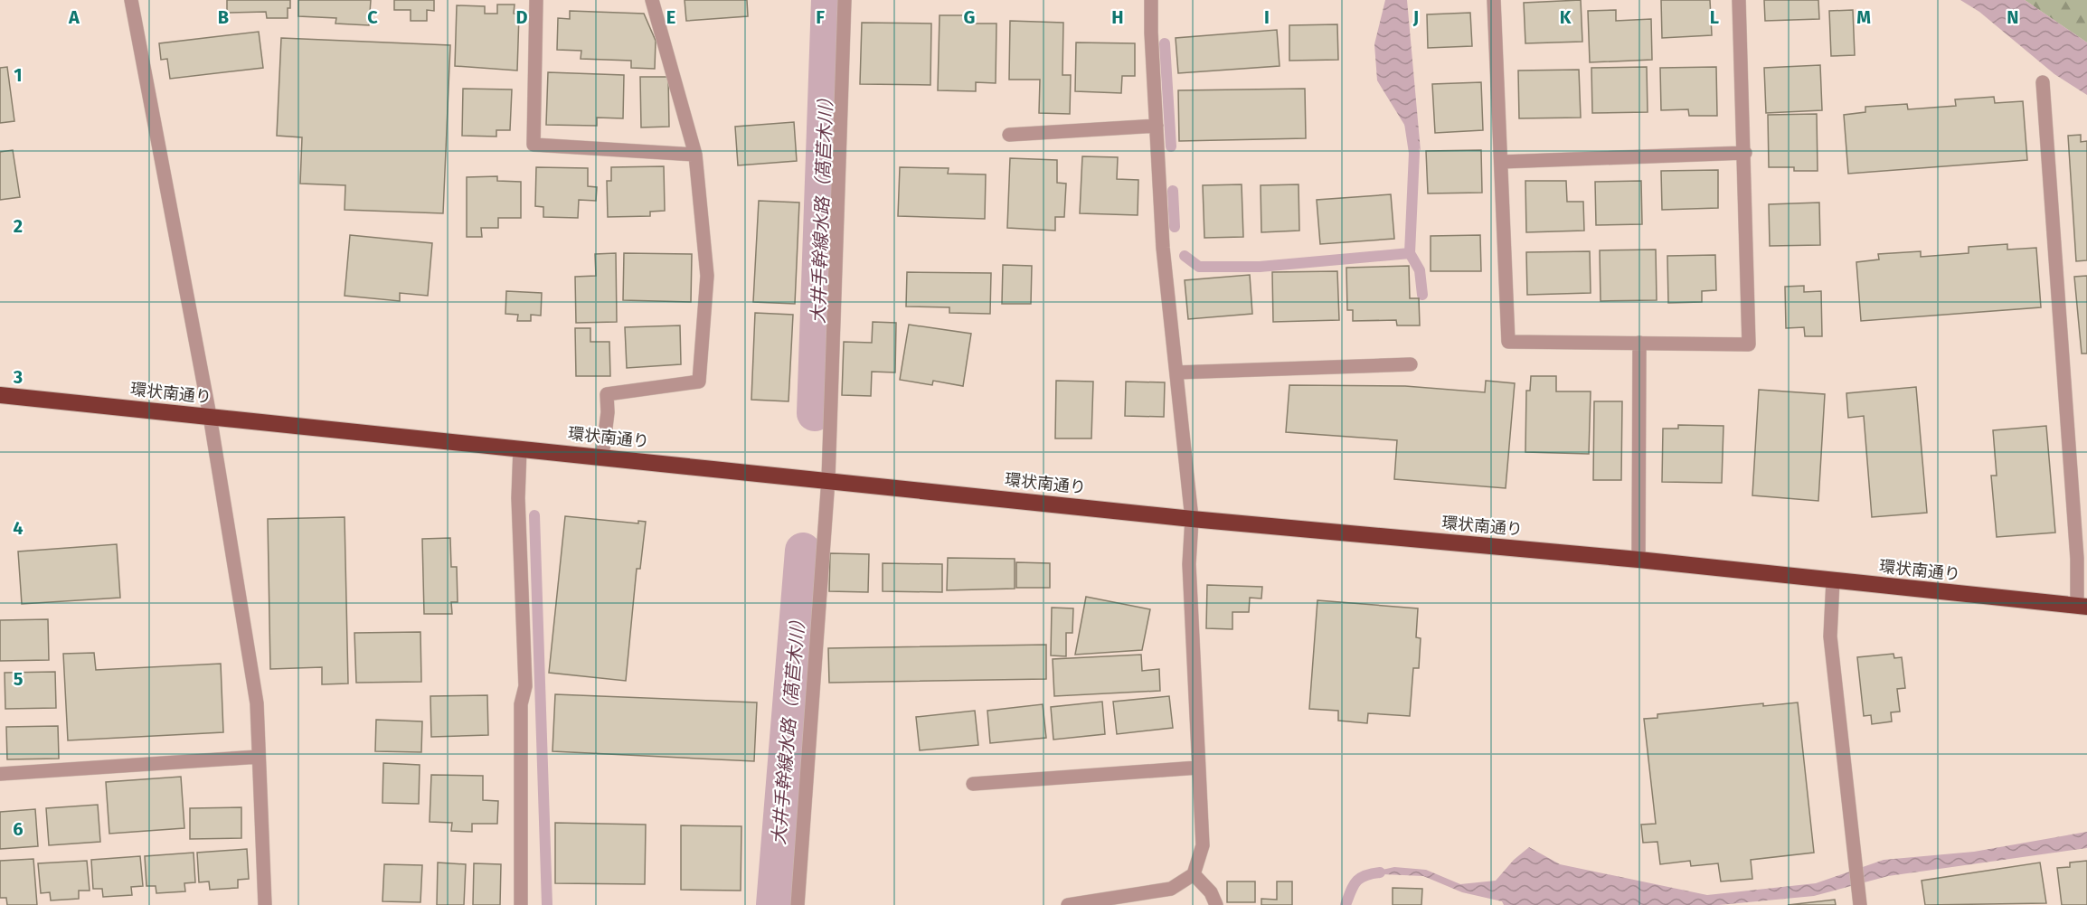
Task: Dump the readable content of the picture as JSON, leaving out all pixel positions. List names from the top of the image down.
{
  "streets": {
    "highway": ["環状南通り"]
  },
  "water": ["大井手幹線水路（萵苣木川）"],
  "grid": {
    "columns": [
      "A",
      "B",
      "C",
      "D",
      "E",
      "F",
      "G",
      "H",
      "I",
      "J",
      "K",
      "L",
      "M",
      "N"
    ],
    "rows": [
      "1",
      "2",
      "3",
      "4",
      "5",
      "6"
    ]
  }
}
